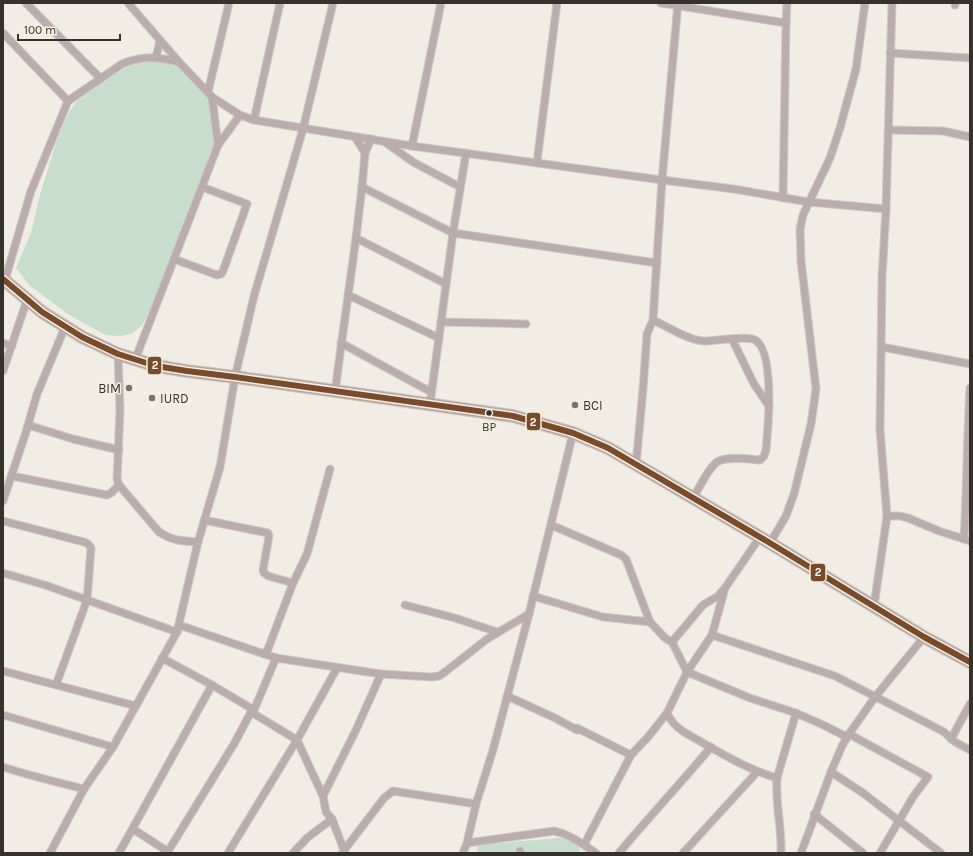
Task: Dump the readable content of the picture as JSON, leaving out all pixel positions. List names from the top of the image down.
{
  "places": [
    "BIM",
    "IURD",
    "BCI",
    "BP"
  ],
  "lines": ["transit line 2"],
  "scale_bar": "100 m"
}
